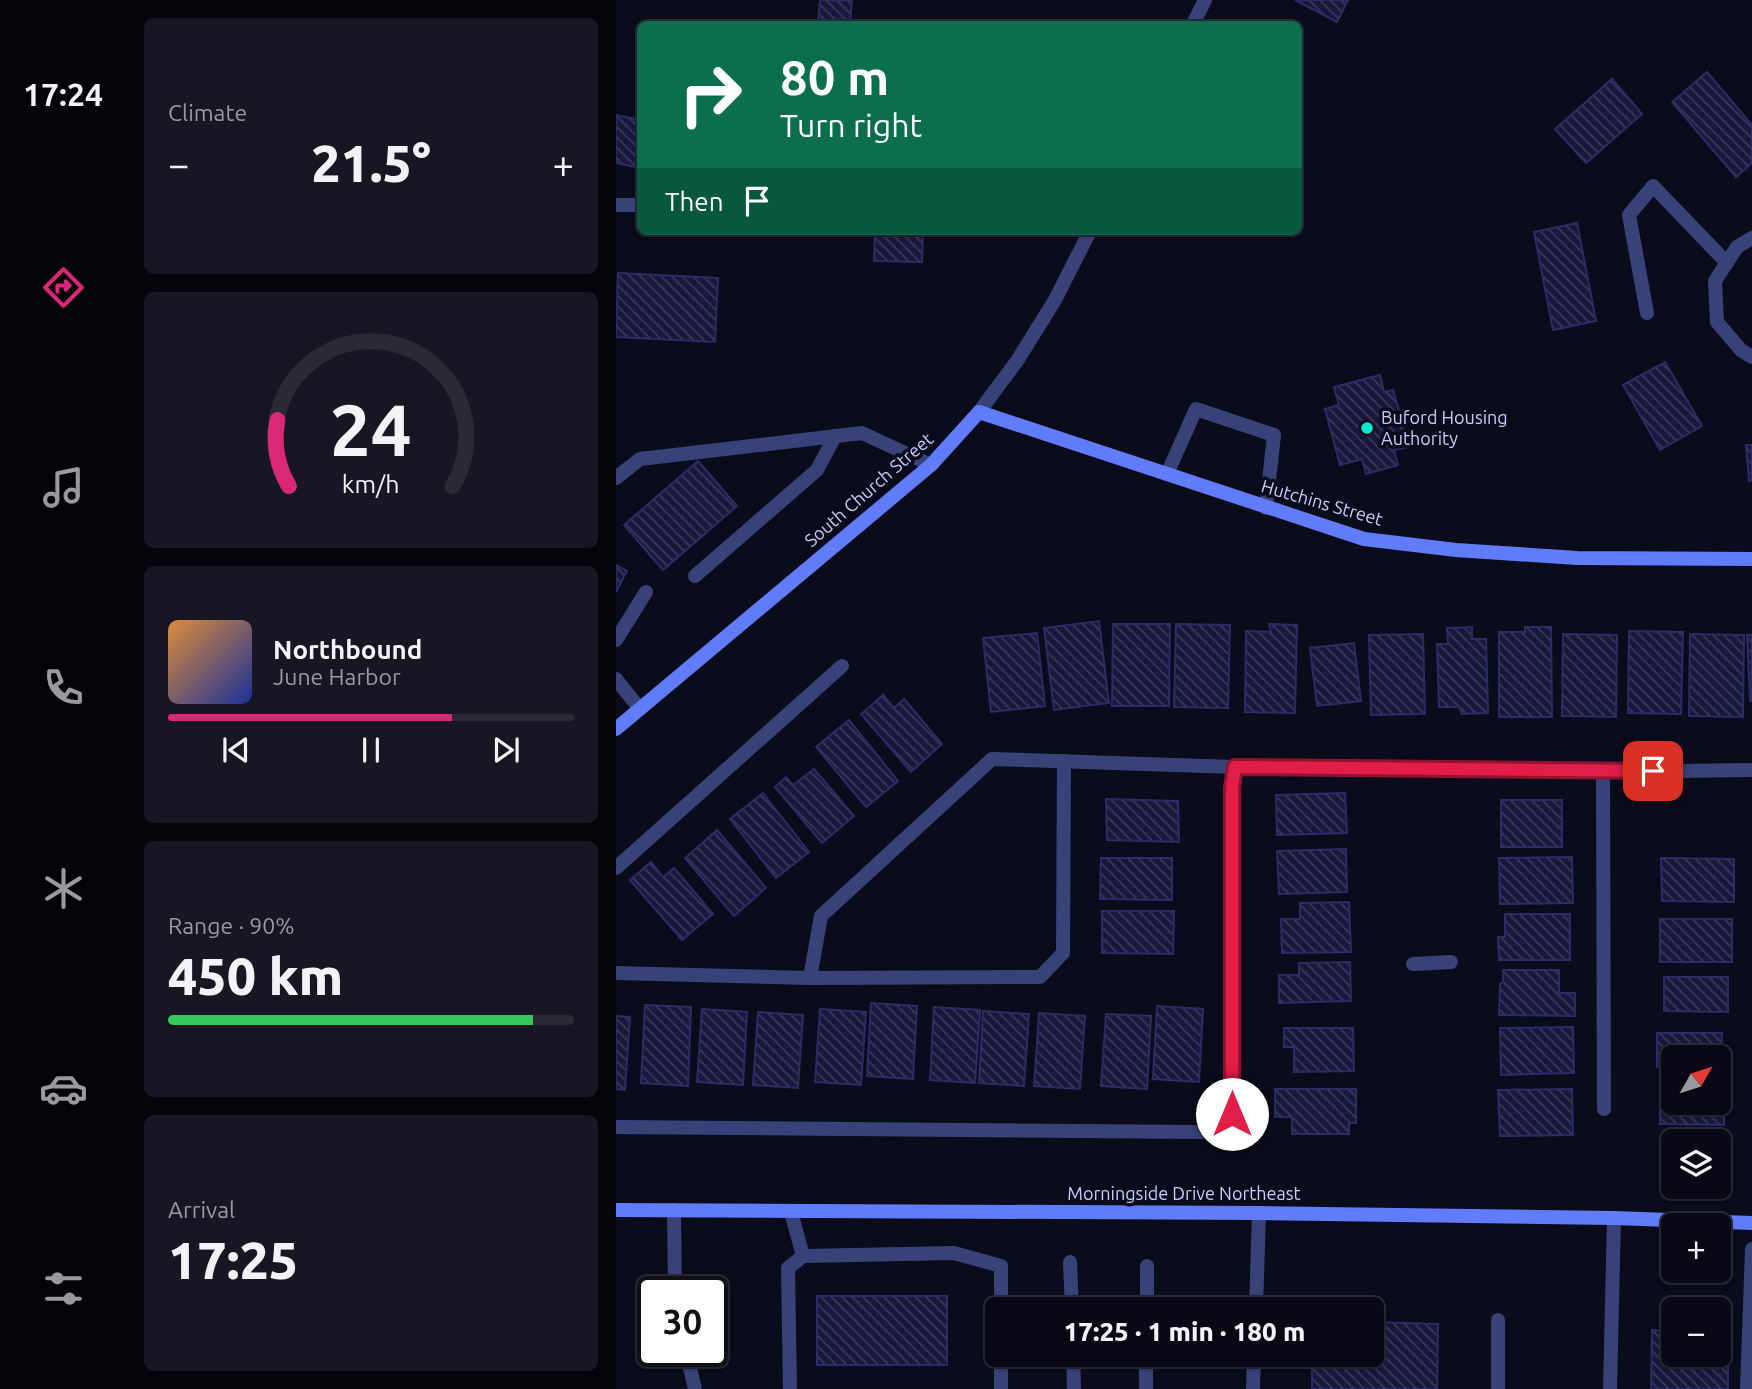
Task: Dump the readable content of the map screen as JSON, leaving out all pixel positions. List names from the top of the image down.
{
  "streets": {
    "street": ["South Church Street", "Hutchins Street", "Morningside Drive Northeast"]
  },
  "crossings": [
    ["South Church Street", "Hutchins Street"]
  ],
  "places": ["Buford Housing Authority"],
  "north": "top right",
  "page": {
    "tabs": "17:24",
    "tile": [
      "Climate",
      ["Range · 90%", "450 km"],
      ["Arrival", "17:25"]
    ],
    "turn": ["80 m", "Turn right"],
    "heat": ["−", "21.5°", "+"],
    "then": "Then",
    "song": ["Northbound", "June Harbor"],
    "map_buttons": ["+", "−"],
    "limit": "30",
    "trip": "17:25 · 1 min · 180 m",
    "gauge": ["24", "km/h"]
  }
}
